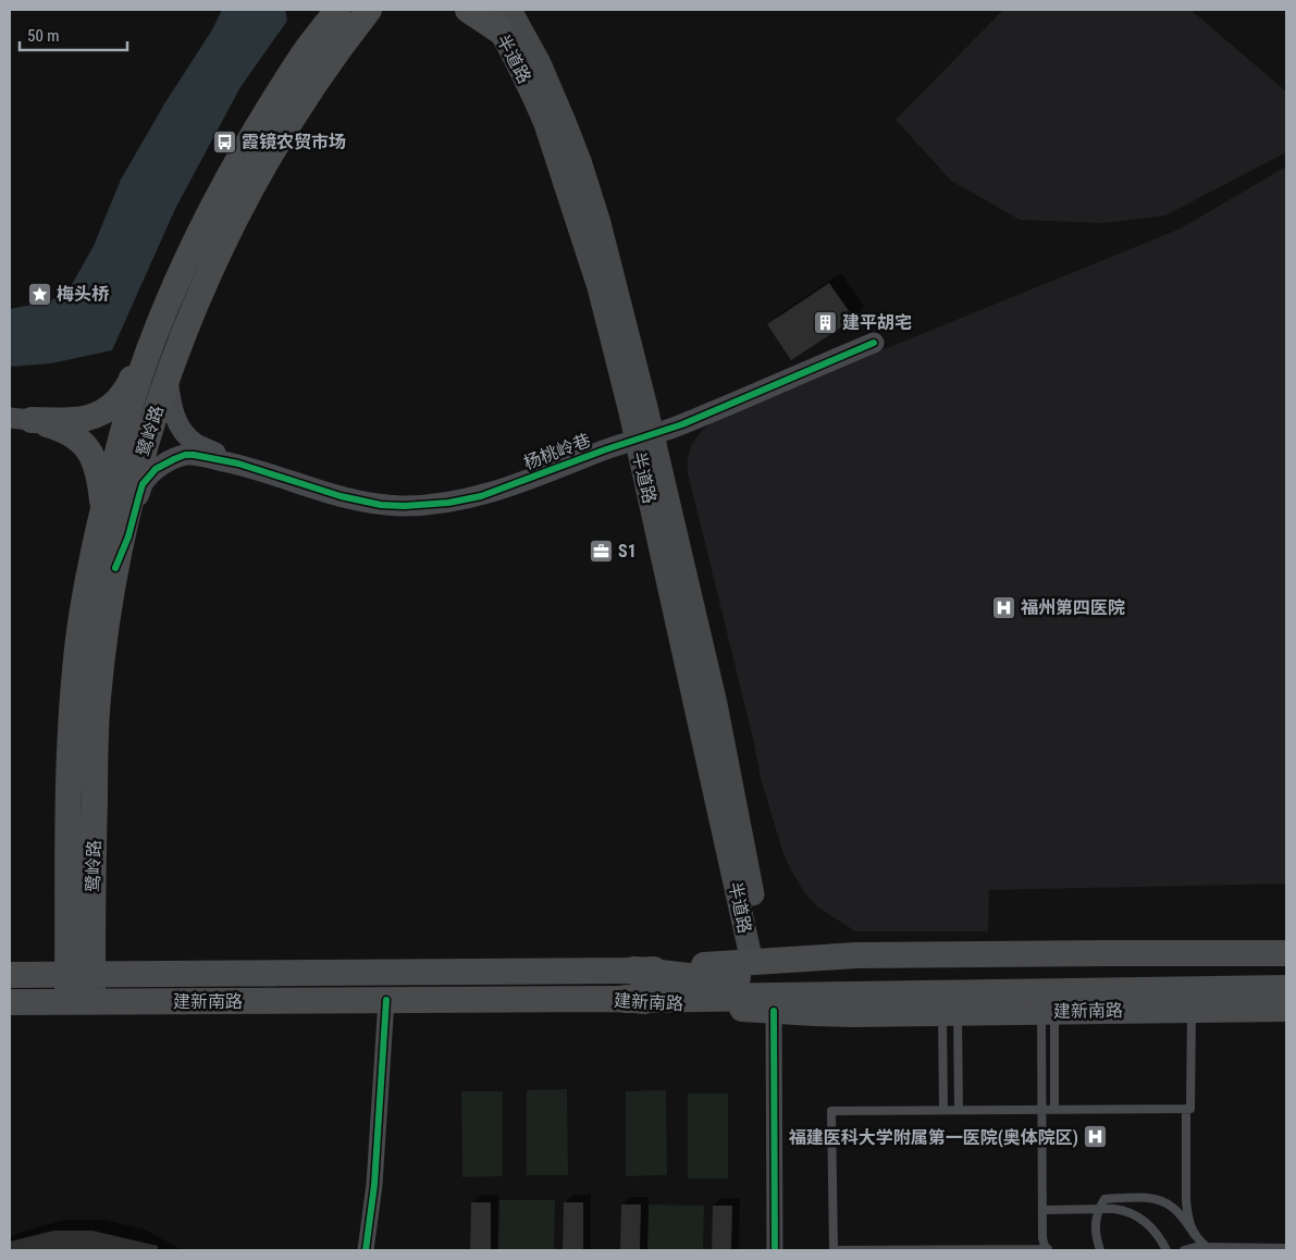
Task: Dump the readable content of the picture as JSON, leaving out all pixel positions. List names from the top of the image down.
{
  "streets": {
    "main road": ["半道路", "鹭岭路", "建新南路"],
    "street": ["杨桃岭巷"]
  },
  "crossings": [
    ["半道路", "杨桃岭巷"],
    ["半道路", "建新南路"],
    ["鹭岭路", "建新南路"]
  ],
  "places": {
    "bus stop": ["霞镜农贸市场"],
    "place": ["梅头桥"],
    "building": ["建平胡宅"],
    "office": ["S1"],
    "hospital": ["福州第四医院", "福建医科大学附属第一医院(奥体院区)"]
  },
  "scale_bar": "50 m"
}
